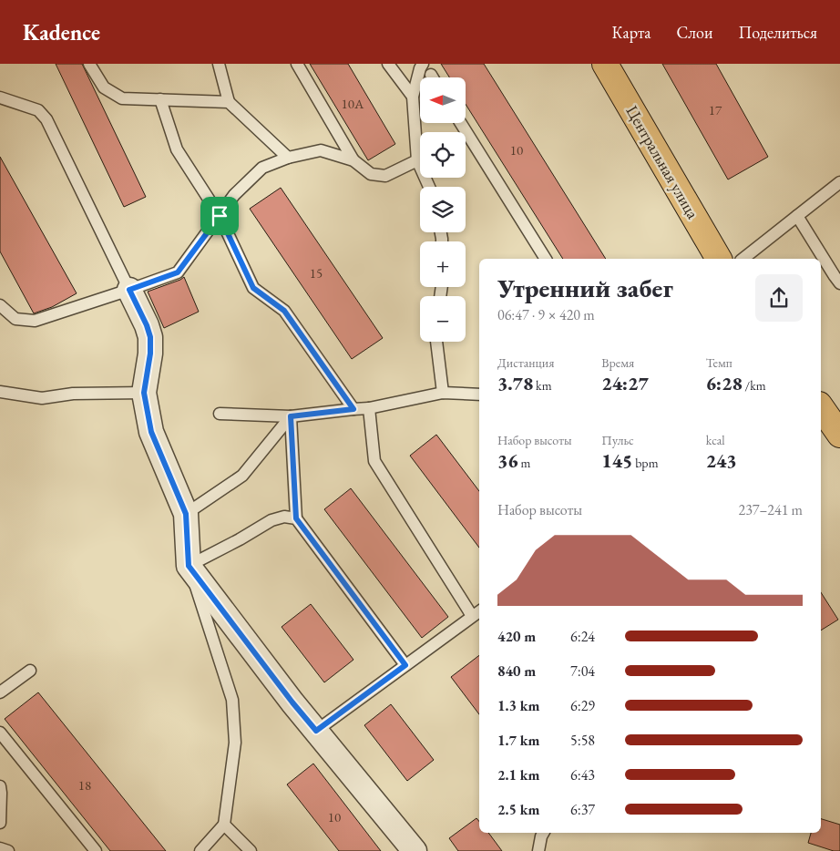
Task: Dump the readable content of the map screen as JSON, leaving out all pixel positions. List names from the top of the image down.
{
  "streets": {
    "main road": ["Центральная улица"]
  },
  "house_numbers": [
    "10А",
    "17",
    "10",
    "15",
    "18",
    "10"
  ],
  "north": "left",
  "page": {
    "header": "Kadence",
    "nav": ["Карта", "Слои", "Поделиться"],
    "map_buttons": ["+", "−"],
    "heading": ["Утренний забег", "06:47 · 9 × 420 m"],
    "stats": [
      ["Дистанция", "3.78 km"],
      ["Время", "24:27"],
      ["Темп", "6:28 /km"],
      ["Набор высоты", "36 m"],
      ["Пульс", "145 bpm"],
      ["kcal", "243"]
    ],
    "chart": ["Набор высоты", "237–241 m"],
    "list": [
      {
        "name": "420 m",
        "note": "6:24"
      },
      {
        "name": "840 m",
        "note": "7:04"
      },
      {
        "name": "1.3 km",
        "note": "6:29"
      },
      {
        "name": "1.7 km",
        "note": "5:58"
      },
      {
        "name": "2.1 km",
        "note": "6:43"
      },
      {
        "name": "2.5 km",
        "note": "6:37"
      }
    ]
  }
}
